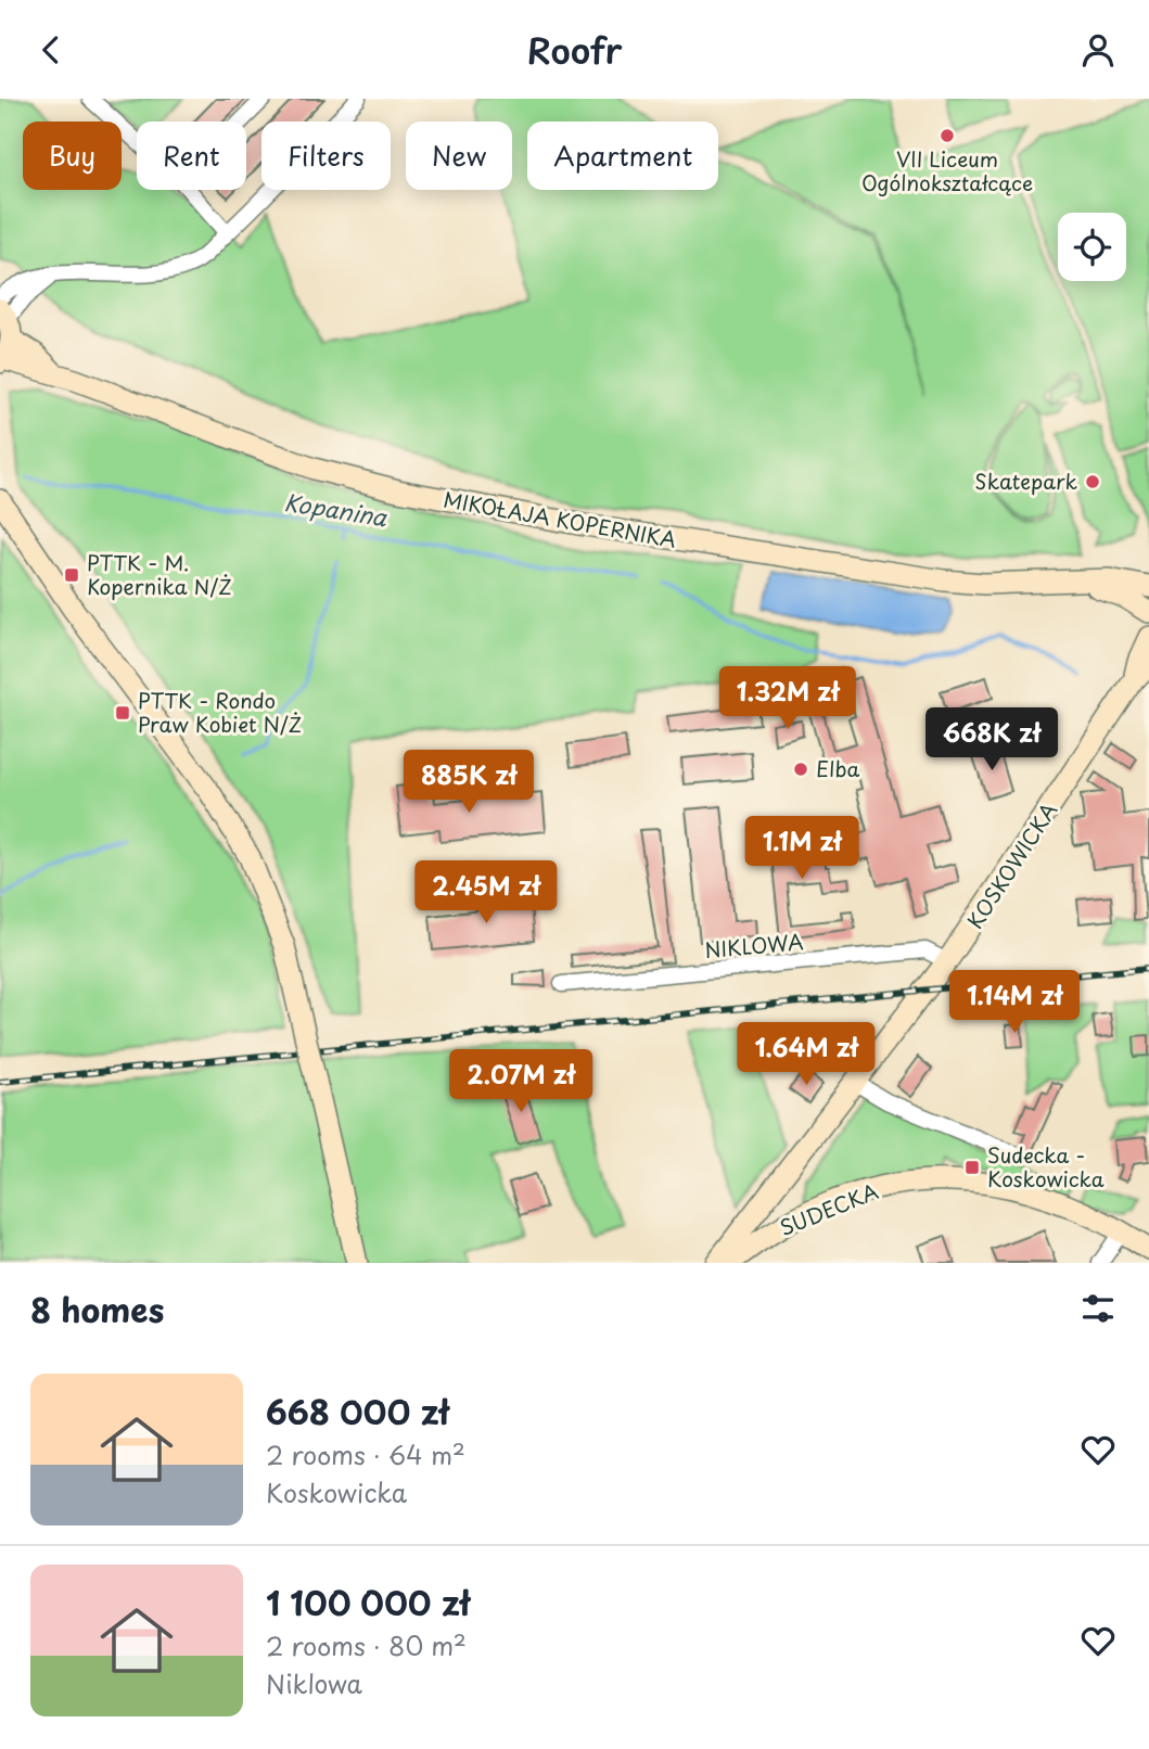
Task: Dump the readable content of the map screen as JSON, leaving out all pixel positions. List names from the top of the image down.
{
  "streets": {
    "street": [
      "MIKOŁAJA KOPERNIKA",
      "KOSKOWICKA",
      "NIKLOWA",
      "SUDECKA"
    ]
  },
  "crossings": [
    ["KOSKOWICKA", "NIKLOWA"]
  ],
  "water": ["Kopanina"],
  "places": {
    "other": ["VII Liceum Ogólnokształcące", "Skatepark", "Elba"],
    "transit": ["PTTK - M. Kopernika N/Ż", "PTTK - Rondo Praw Kobiet N/Ż", "Sudecka - Koskowicka"]
  },
  "page": {
    "header": "Roofr",
    "chip": [
      "Buy",
      "Rent",
      "Filters",
      "New",
      "Apartment"
    ],
    "price": [
      "1.32M zł",
      "668K zł",
      "885K zł",
      "1.1M zł",
      "2.45M zł",
      "1.14M zł",
      "1.64M zł",
      "2.07M zł"
    ],
    "heading": "8 homes",
    "list": [
      {
        "name": "668 000 zł",
        "note": "2 rooms · 64 m² · Koskowicka"
      },
      {
        "name": "1 100 000 zł",
        "note": "2 rooms · 80 m² · Niklowa"
      }
    ]
  }
}
